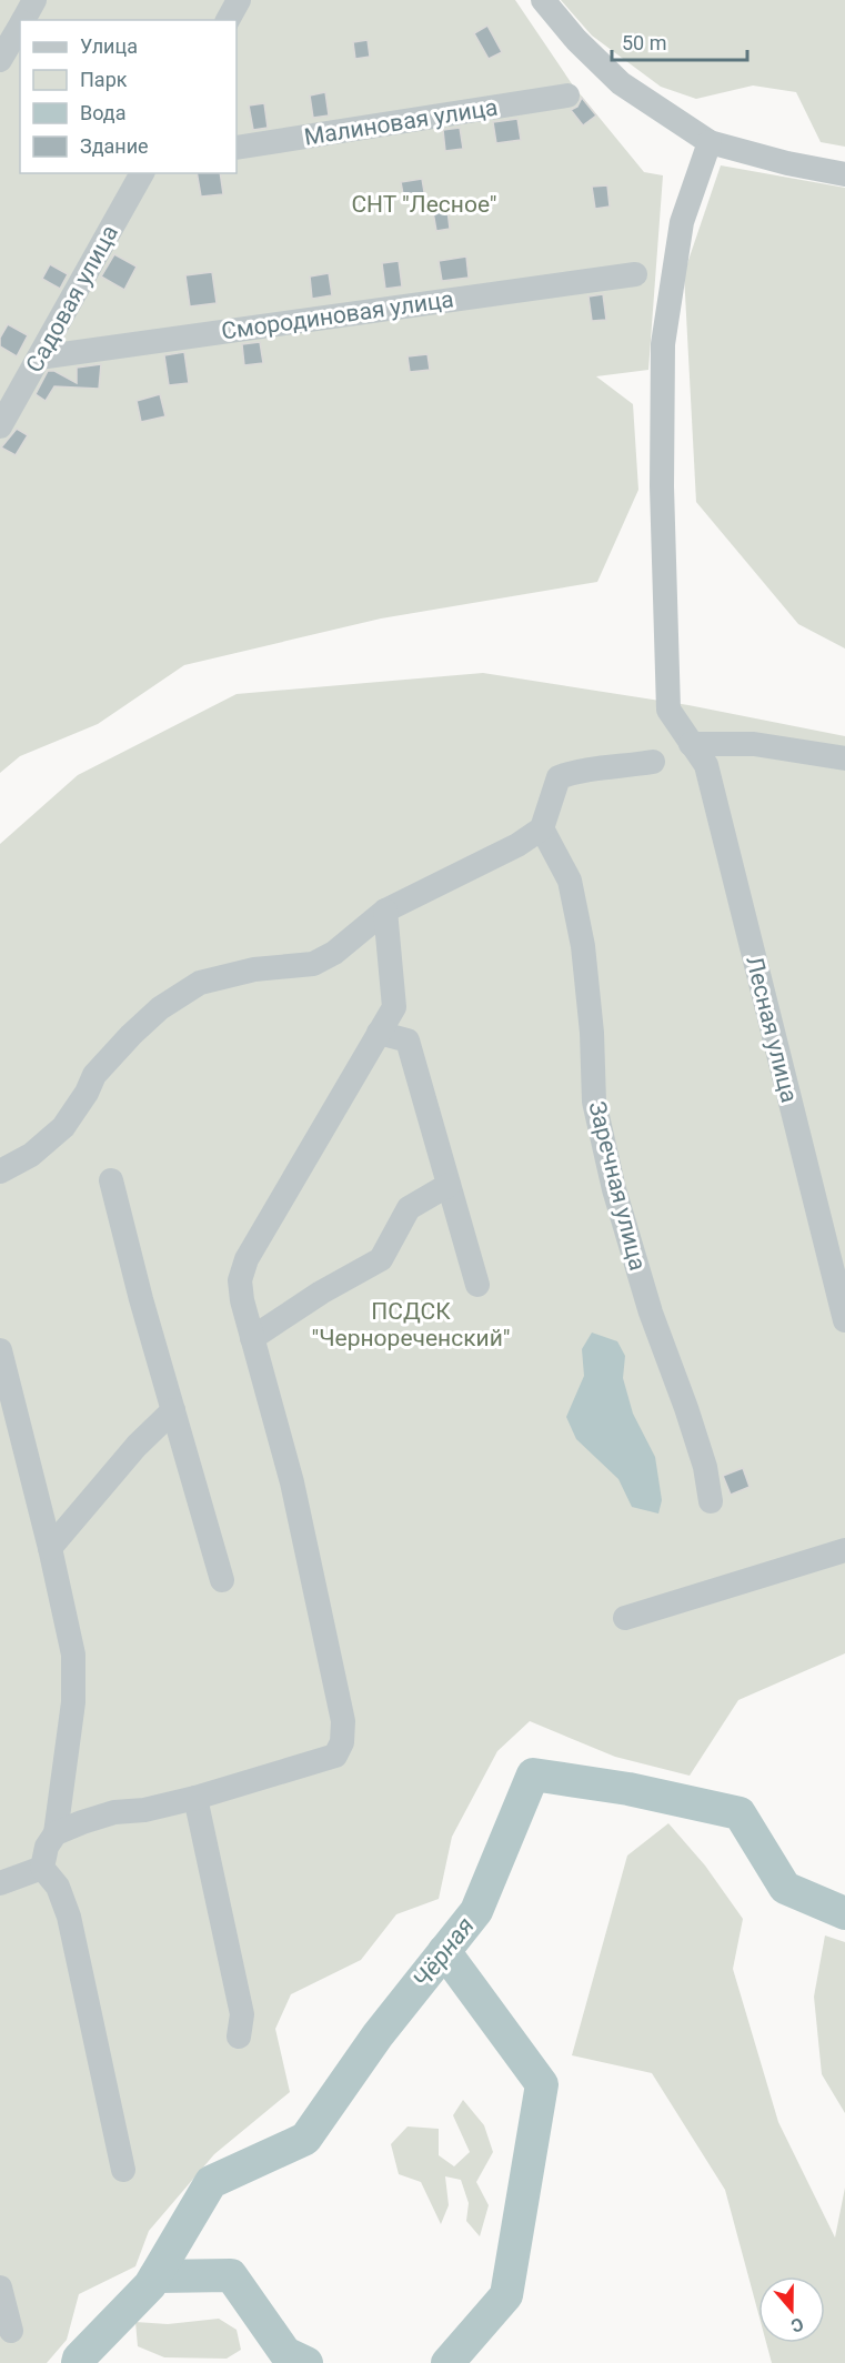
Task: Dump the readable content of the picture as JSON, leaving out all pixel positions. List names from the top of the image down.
{
  "streets": {
    "street": [
      "Малиновая улица",
      "Садовая улица",
      "Смородиновая улица",
      "Лесная улица",
      "Заречная улица"
    ]
  },
  "crossings": [
    ["Садовая улица", "Смородиновая улица"]
  ],
  "water": ["Чёрная"],
  "parks": ["СНТ \"Лесное\"", "ПСДСК \"Чернореченский\""],
  "legend": [
    "Улица",
    "Парк",
    "Вода",
    "Здание"
  ],
  "scale_bar": "50 m",
  "north": "bottom"
}
